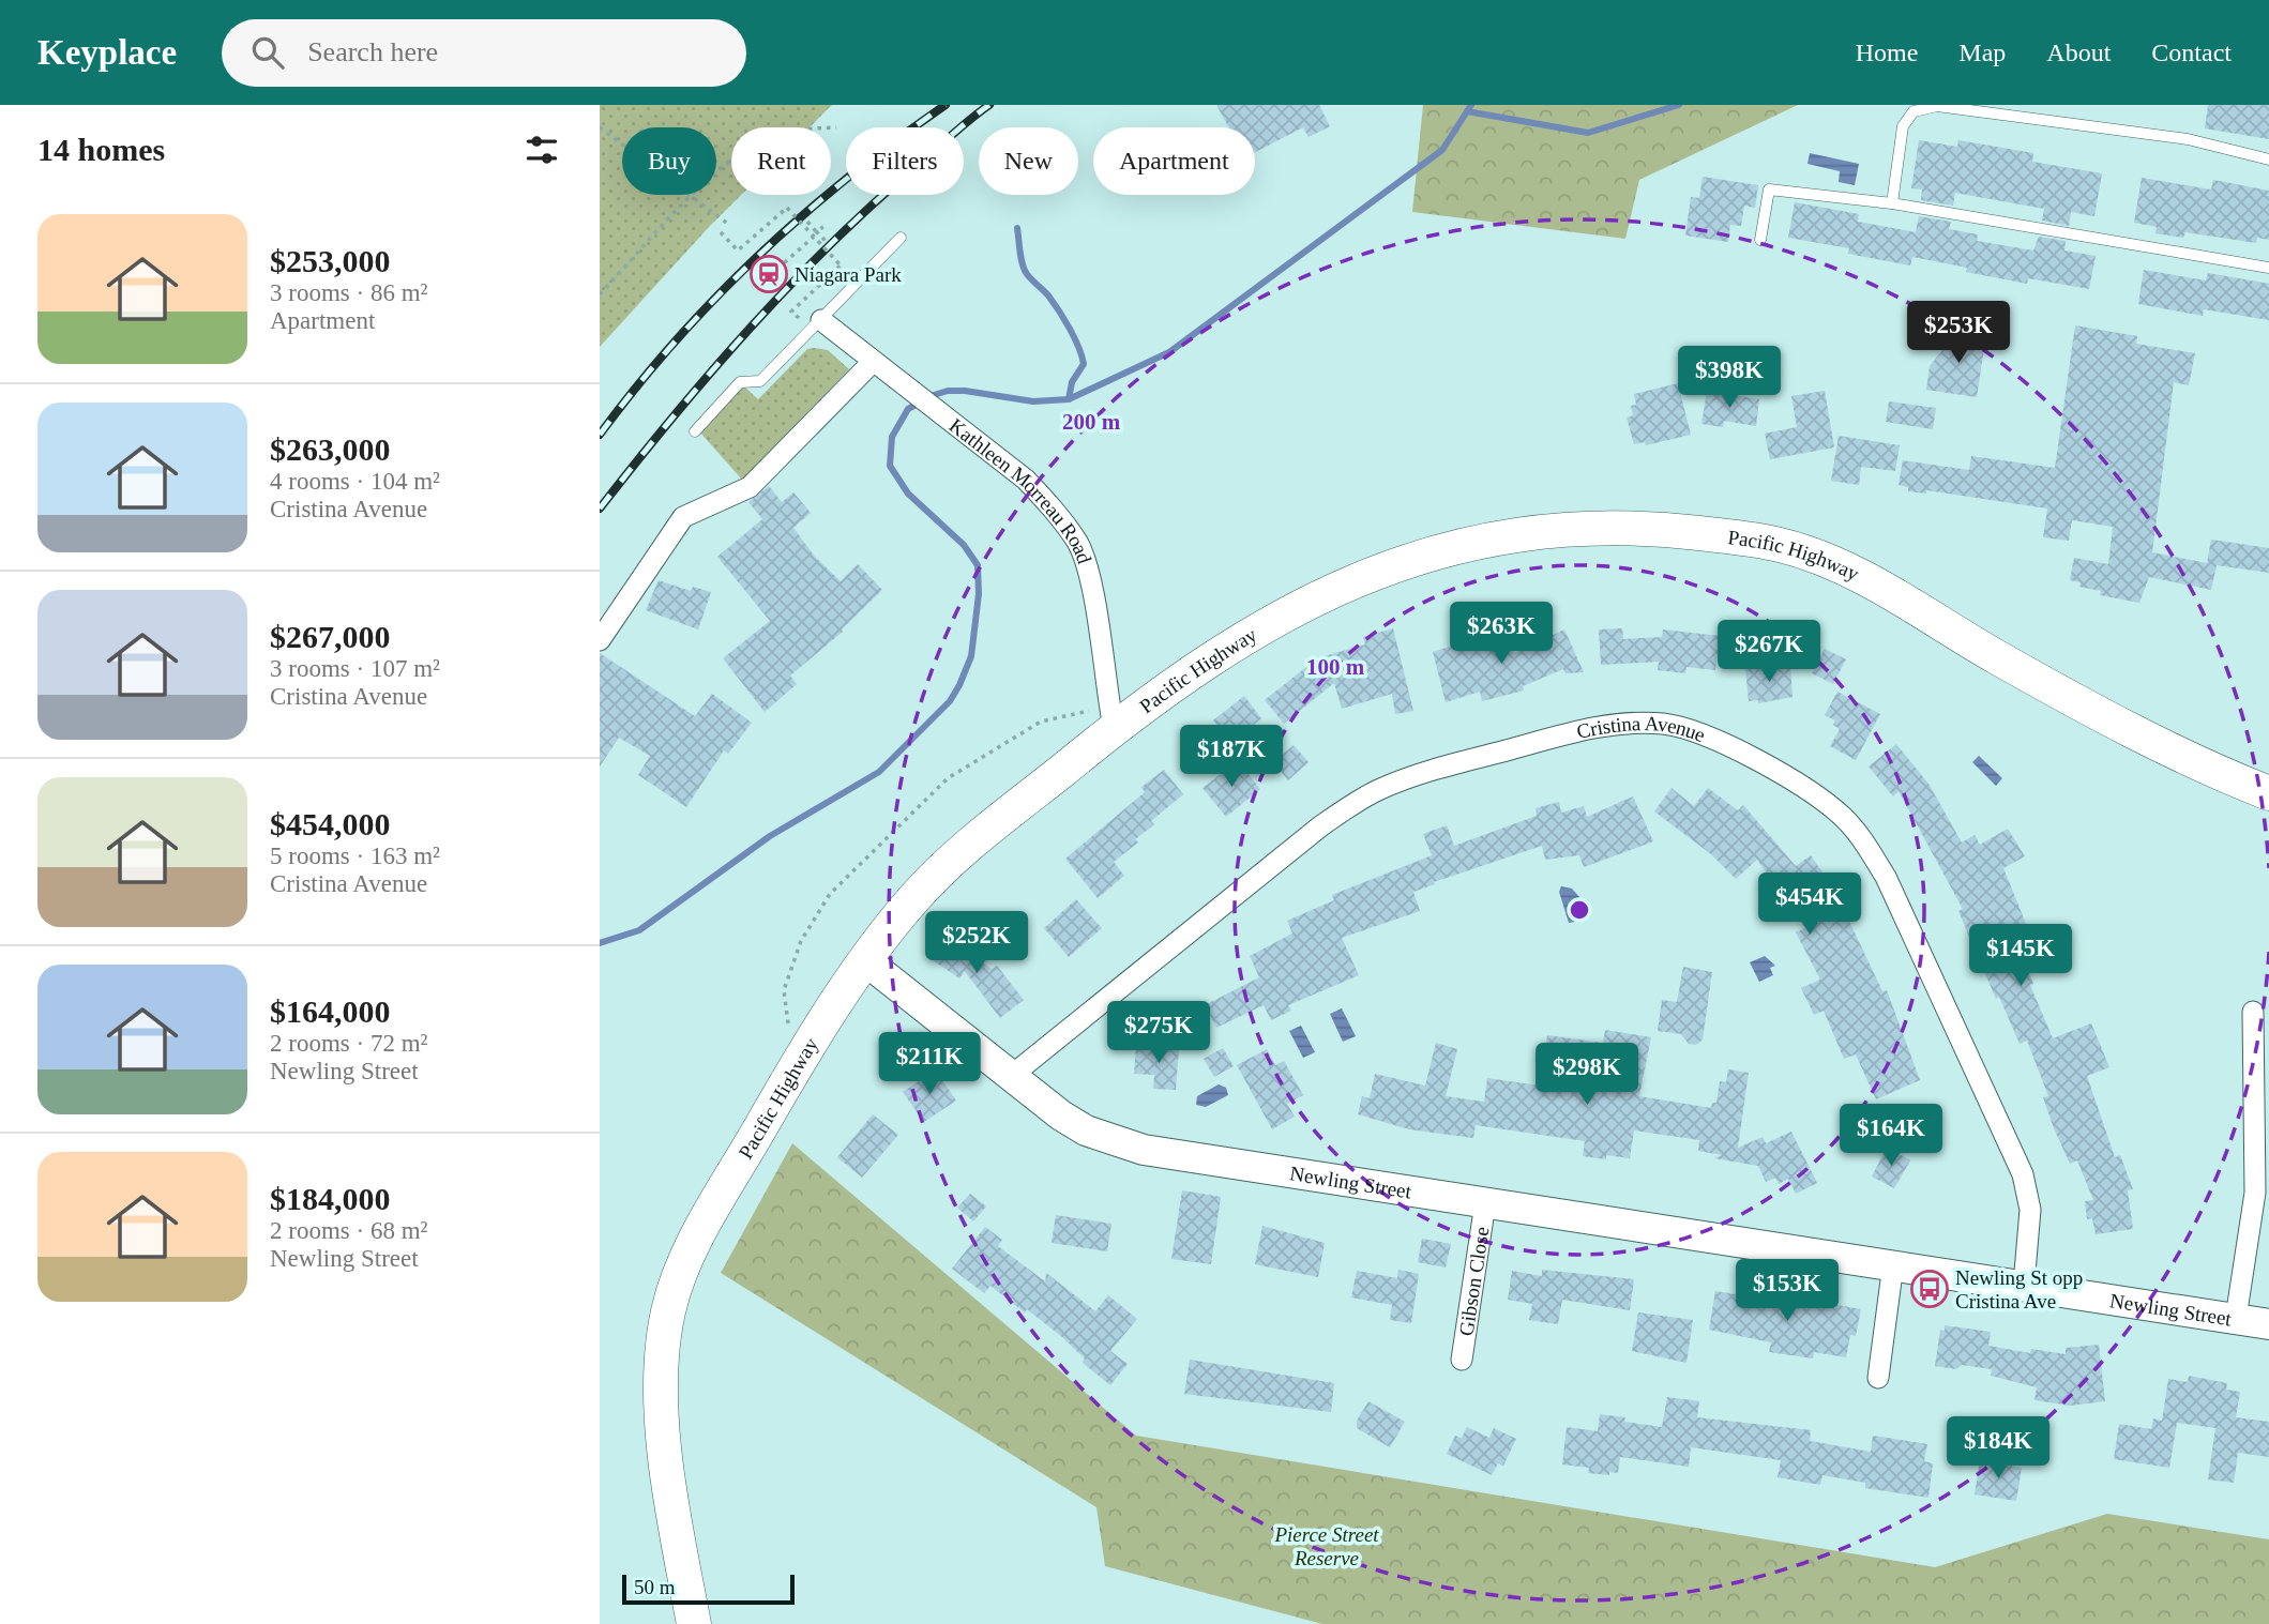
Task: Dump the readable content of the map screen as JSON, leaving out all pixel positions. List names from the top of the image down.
{
  "streets": {
    "main road": ["Pacific Highway"],
    "street": [
      "Kathleen Morreau Road",
      "Cristina Avenue",
      "Newling Street",
      "Gibson Close"
    ]
  },
  "crossings": [
    ["Kathleen Morreau Road", "Pacific Highway"],
    ["Pacific Highway", "Newling Street"],
    ["Cristina Avenue", "Newling Street"],
    ["Newling Street", "Gibson Close"]
  ],
  "parks": ["Pierce Street Reserve"],
  "places": {
    "station": ["Niagara Park"],
    "bus stop": ["Newling St opp Cristina Ave"]
  },
  "scale_bar": "50 m",
  "page": {
    "header": "Keyplace",
    "search": "Search here",
    "nav": [
      "Home",
      "Map",
      "About",
      "Contact"
    ],
    "heading": "14 homes",
    "chip": [
      "Buy",
      "Rent",
      "Filters",
      "New",
      "Apartment"
    ],
    "list": [
      {
        "name": "$253,000",
        "note": "3 rooms · 86 m² · Apartment"
      },
      {
        "name": "$263,000",
        "note": "4 rooms · 104 m² · Cristina Avenue"
      },
      {
        "name": "$267,000",
        "note": "3 rooms · 107 m² · Cristina Avenue"
      },
      {
        "name": "$454,000",
        "note": "5 rooms · 163 m² · Cristina Avenue"
      },
      {
        "name": "$164,000",
        "note": "2 rooms · 72 m² · Newling Street"
      },
      {
        "name": "$184,000",
        "note": "2 rooms · 68 m² · Newling Street"
      }
    ],
    "price": [
      "$253K",
      "$398K",
      "$263K",
      "$267K",
      "$187K",
      "$454K",
      "$252K",
      "$145K",
      "$275K",
      "$211K",
      "$298K",
      "$164K",
      "$153K",
      "$184K"
    ],
    "scale": "50 m"
  },
  "rings": ["200 m", "100 m"]
}
